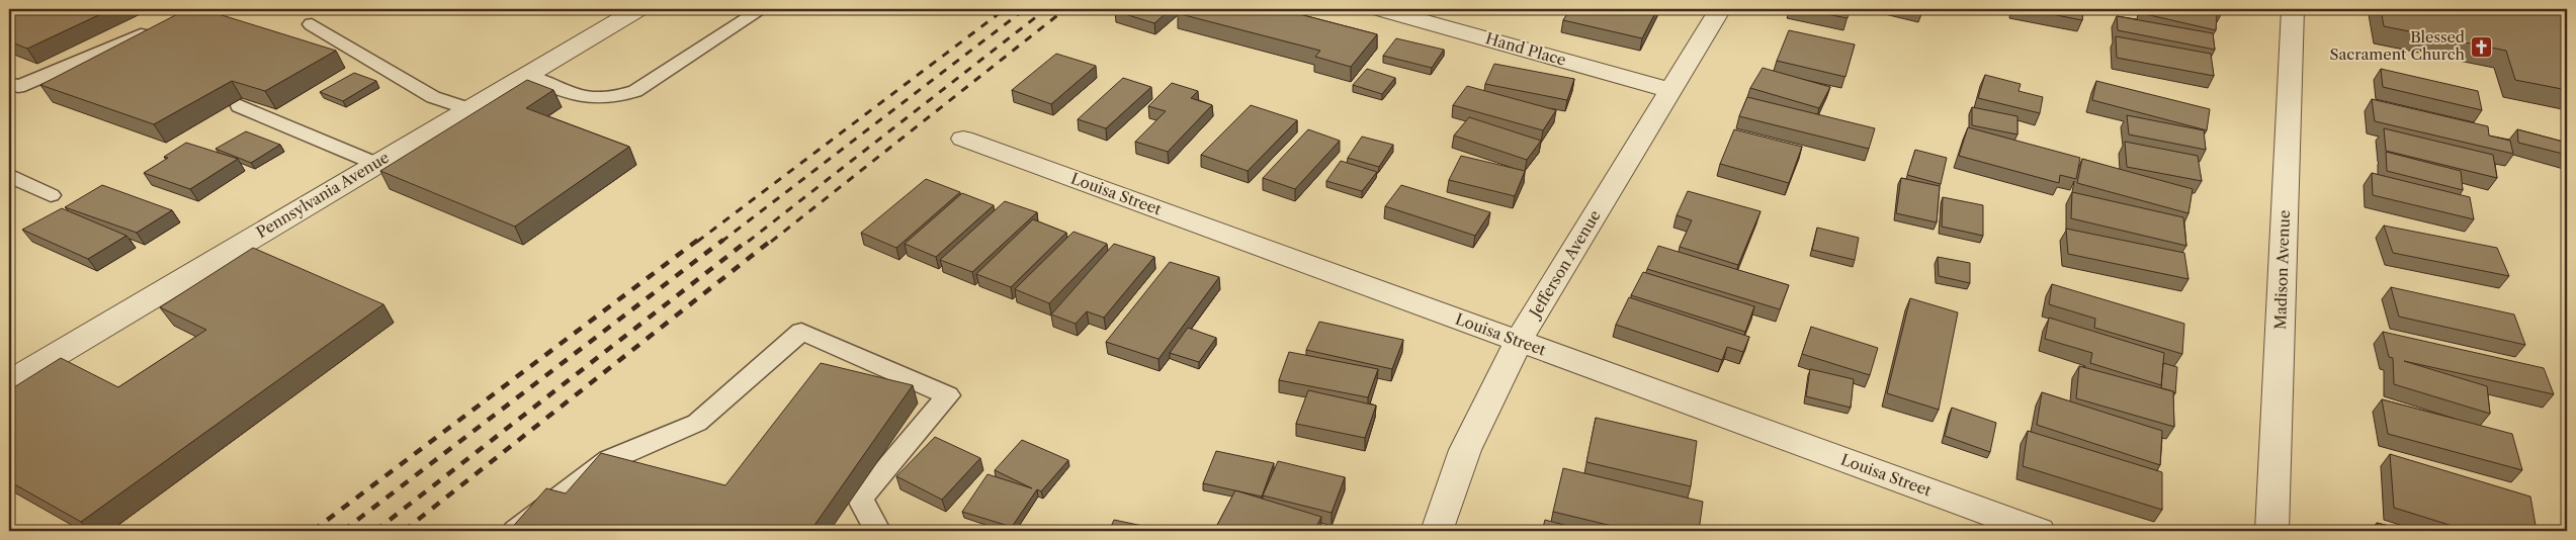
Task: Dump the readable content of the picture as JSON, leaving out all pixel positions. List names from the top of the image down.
{
  "streets": {
    "street": [
      "Hand Place",
      "Louisa Street",
      "Pennsylvania Avenue",
      "Jefferson Avenue",
      "Madison Avenue"
    ]
  },
  "crossings": [
    ["Hand Place", "Jefferson Avenue"],
    ["Louisa Street", "Jefferson Avenue"]
  ],
  "places": {
    "church": ["Blessed Sacrament Church"]
  }
}
